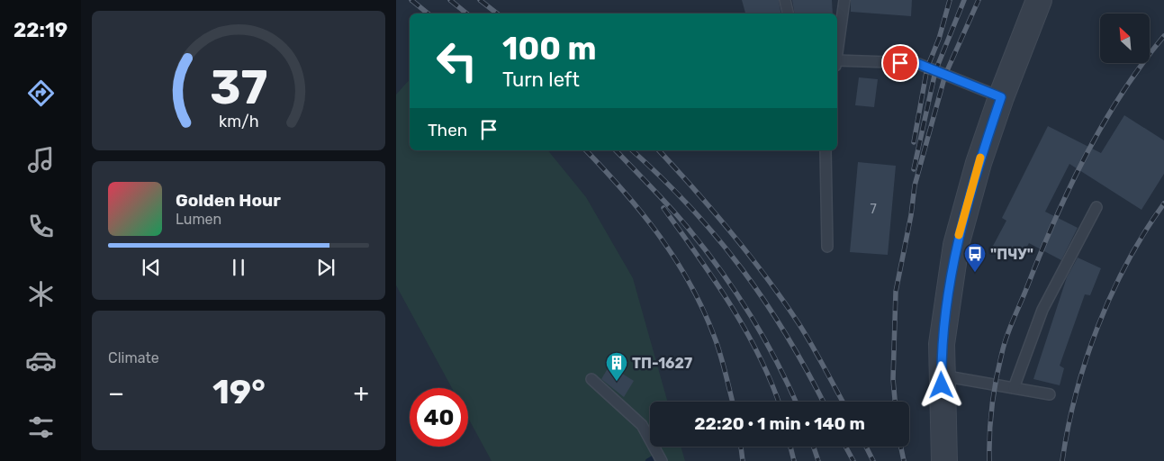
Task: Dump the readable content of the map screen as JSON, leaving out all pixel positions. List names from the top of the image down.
{
  "places": {
    "bus stop": ["\"ПЧУ\""],
    "building": ["ТП-1627"]
  },
  "house_numbers": ["7"],
  "north": "top left",
  "page": {
    "tabs": "22:19",
    "turn": ["100 m", "Turn left"],
    "then": "Then",
    "song": ["Golden Hour", "Lumen"],
    "tile": "Climate",
    "heat": ["−", "19°", "+"],
    "limit": "40",
    "trip": "22:20 · 1 min · 140 m",
    "gauge": ["37", "km/h"]
  }
}
